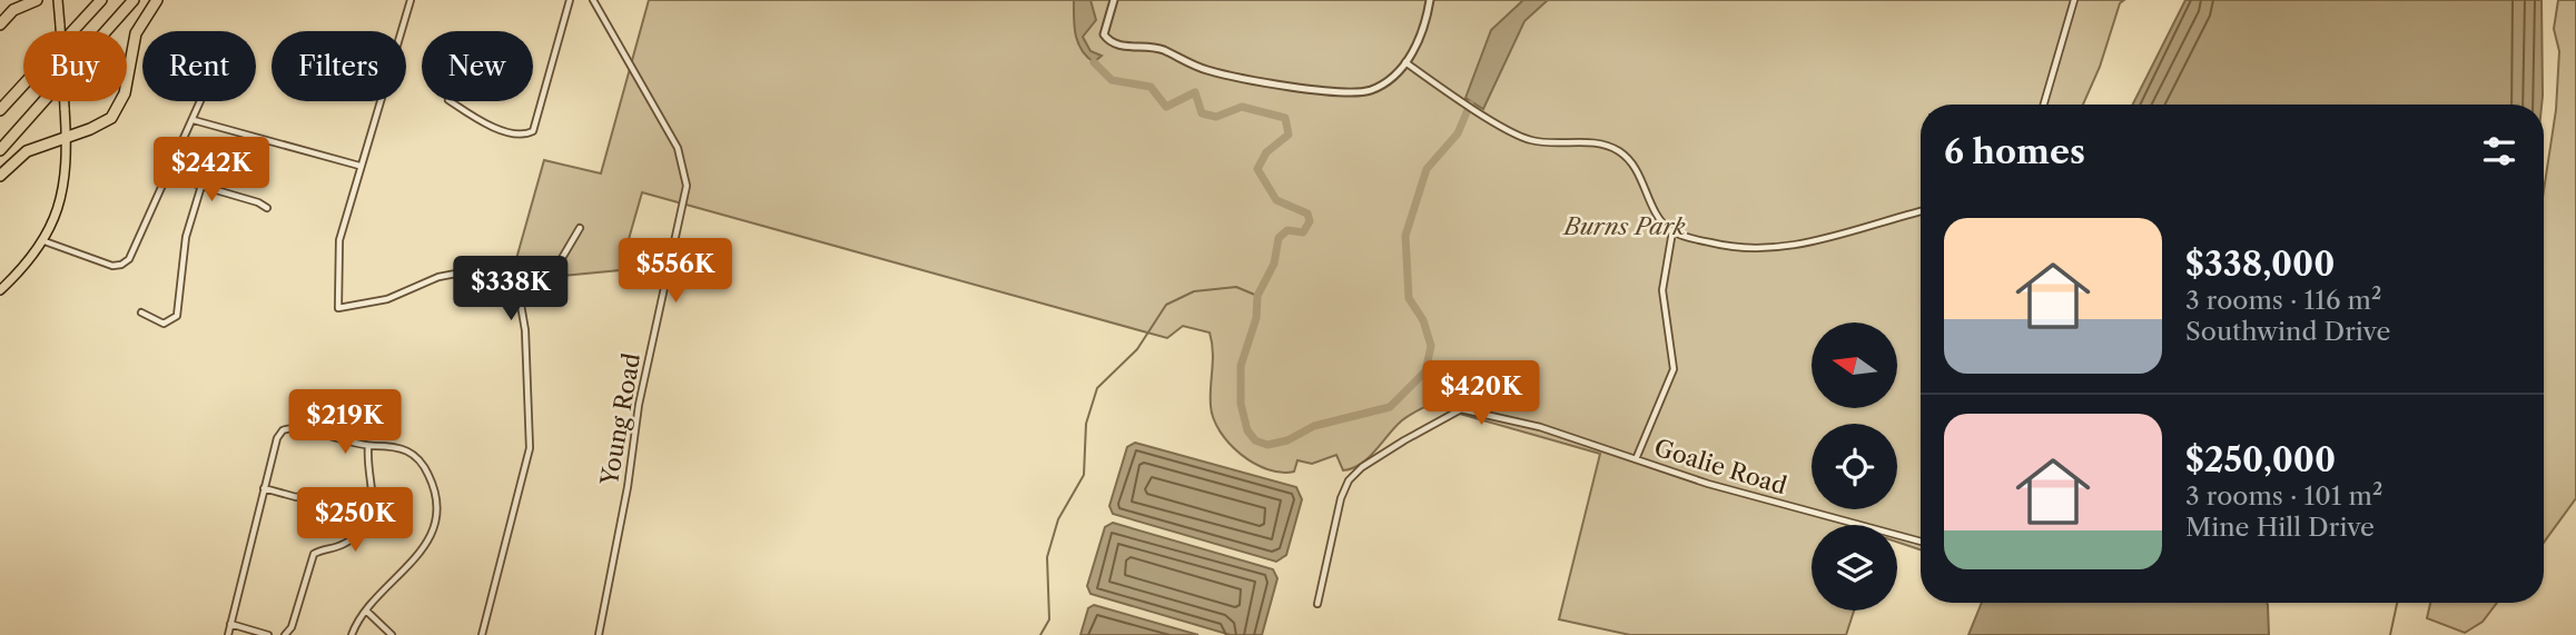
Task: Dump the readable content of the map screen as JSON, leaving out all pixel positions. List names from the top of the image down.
{
  "streets": {
    "street": ["Young Road", "Goalie Road"]
  },
  "parks": ["Burns Park"],
  "north": "left",
  "page": {
    "chip": [
      "Buy",
      "Rent",
      "Filters",
      "New"
    ],
    "heading": "6 homes",
    "price": [
      "$242K",
      "$556K",
      "$338K",
      "$420K",
      "$219K",
      "$250K"
    ],
    "list": [
      {
        "name": "$338,000",
        "note": "3 rooms · 116 m² · Southwind Drive"
      },
      {
        "name": "$250,000",
        "note": "3 rooms · 101 m² · Mine Hill Drive"
      }
    ]
  }
}
